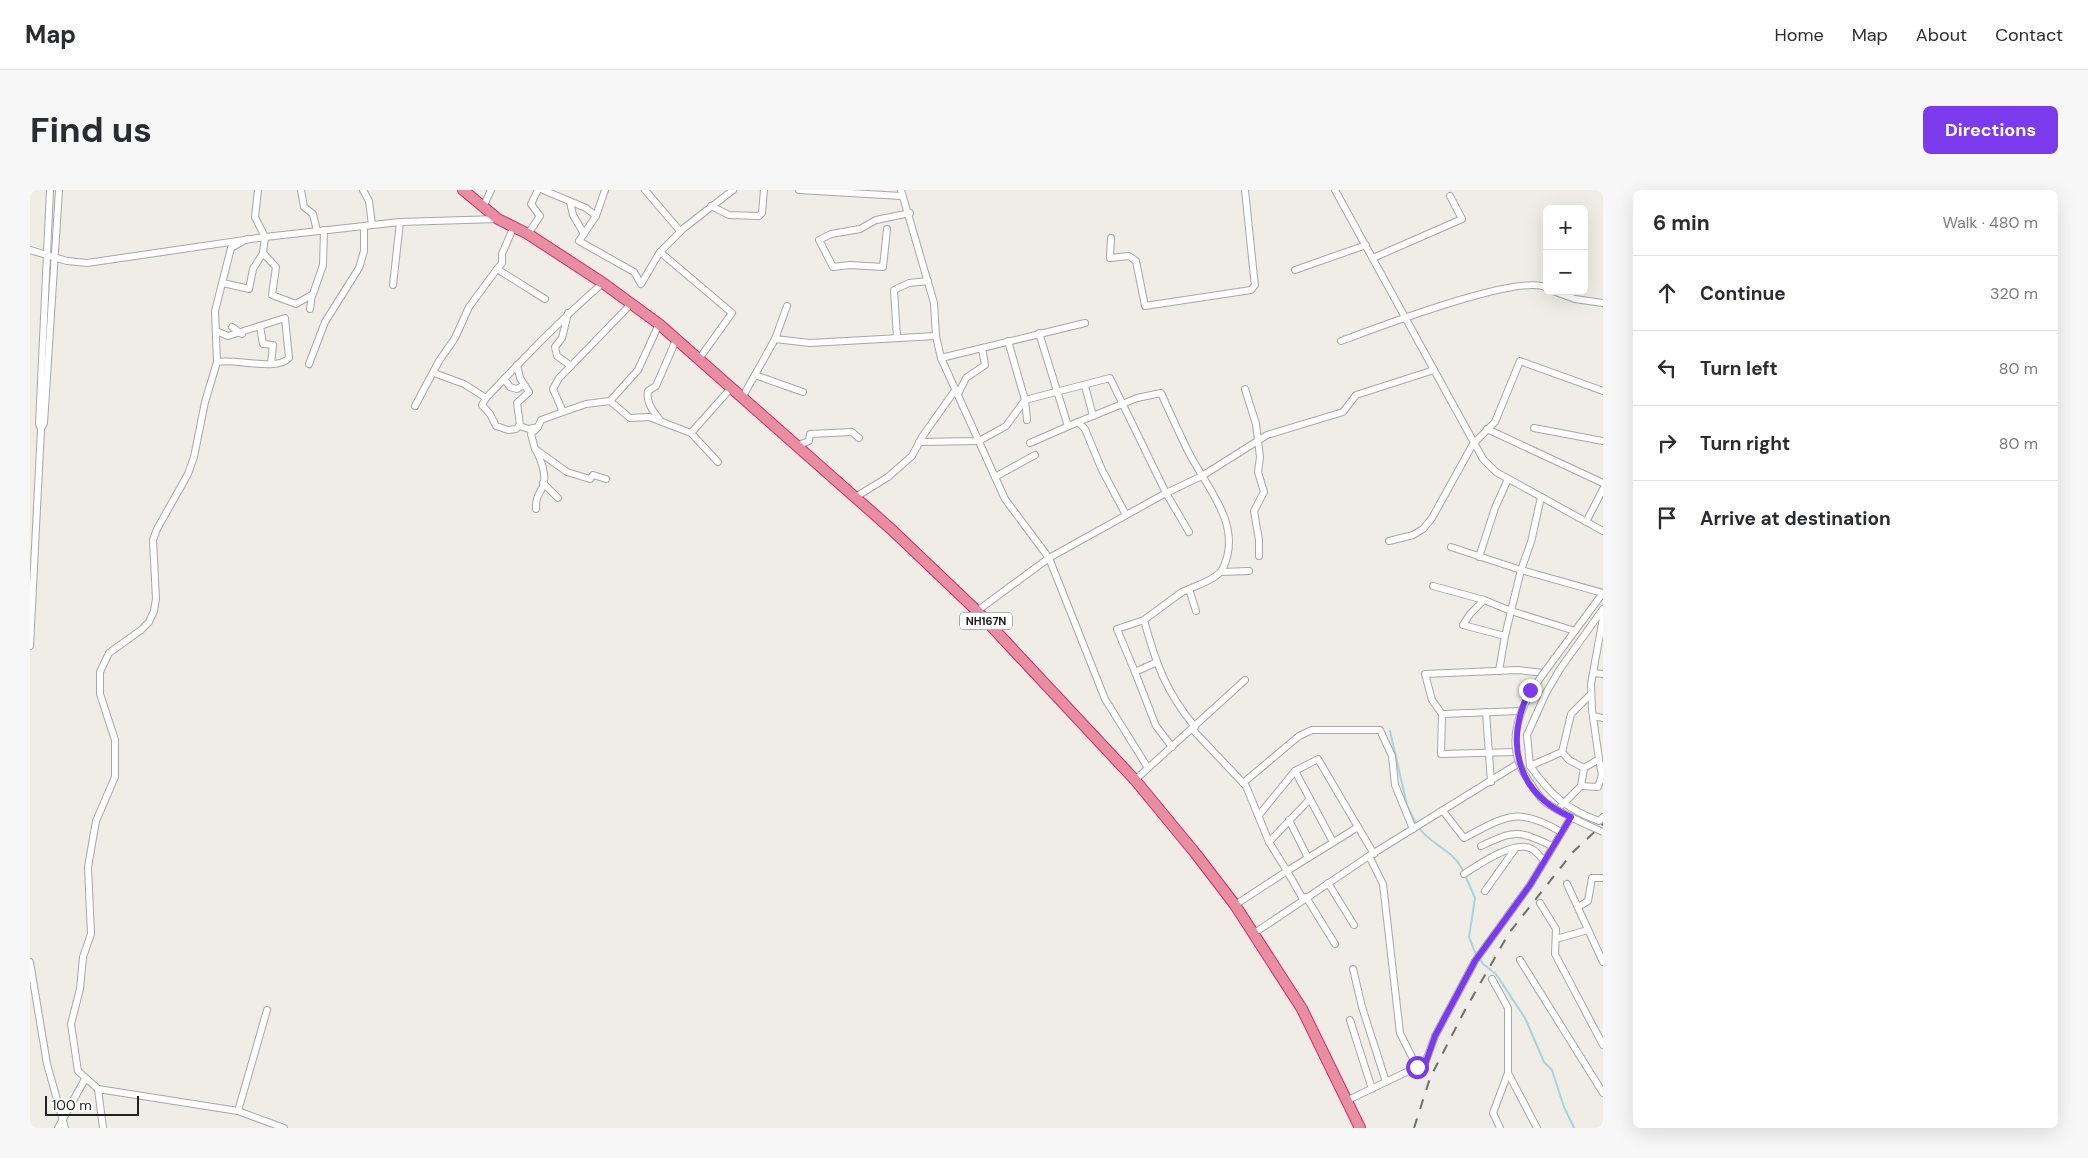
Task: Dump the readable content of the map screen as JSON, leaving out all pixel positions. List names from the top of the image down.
{
  "streets": {
    "highway": ["NH167N"]
  },
  "scale_bar": "100 m",
  "page": {
    "header": "Map",
    "nav": [
      "Home",
      "Map",
      "About",
      "Contact"
    ],
    "buttons": "Directions",
    "title": "Find us",
    "heading": ["6 min", "Walk · 480 m"],
    "map_buttons": ["+", "−"],
    "list": [
      ["Continue", "320 m"],
      ["Turn left", "80 m"],
      ["Turn right", "80 m"],
      "Arrive at destination"
    ],
    "scale": "100 m"
  }
}
